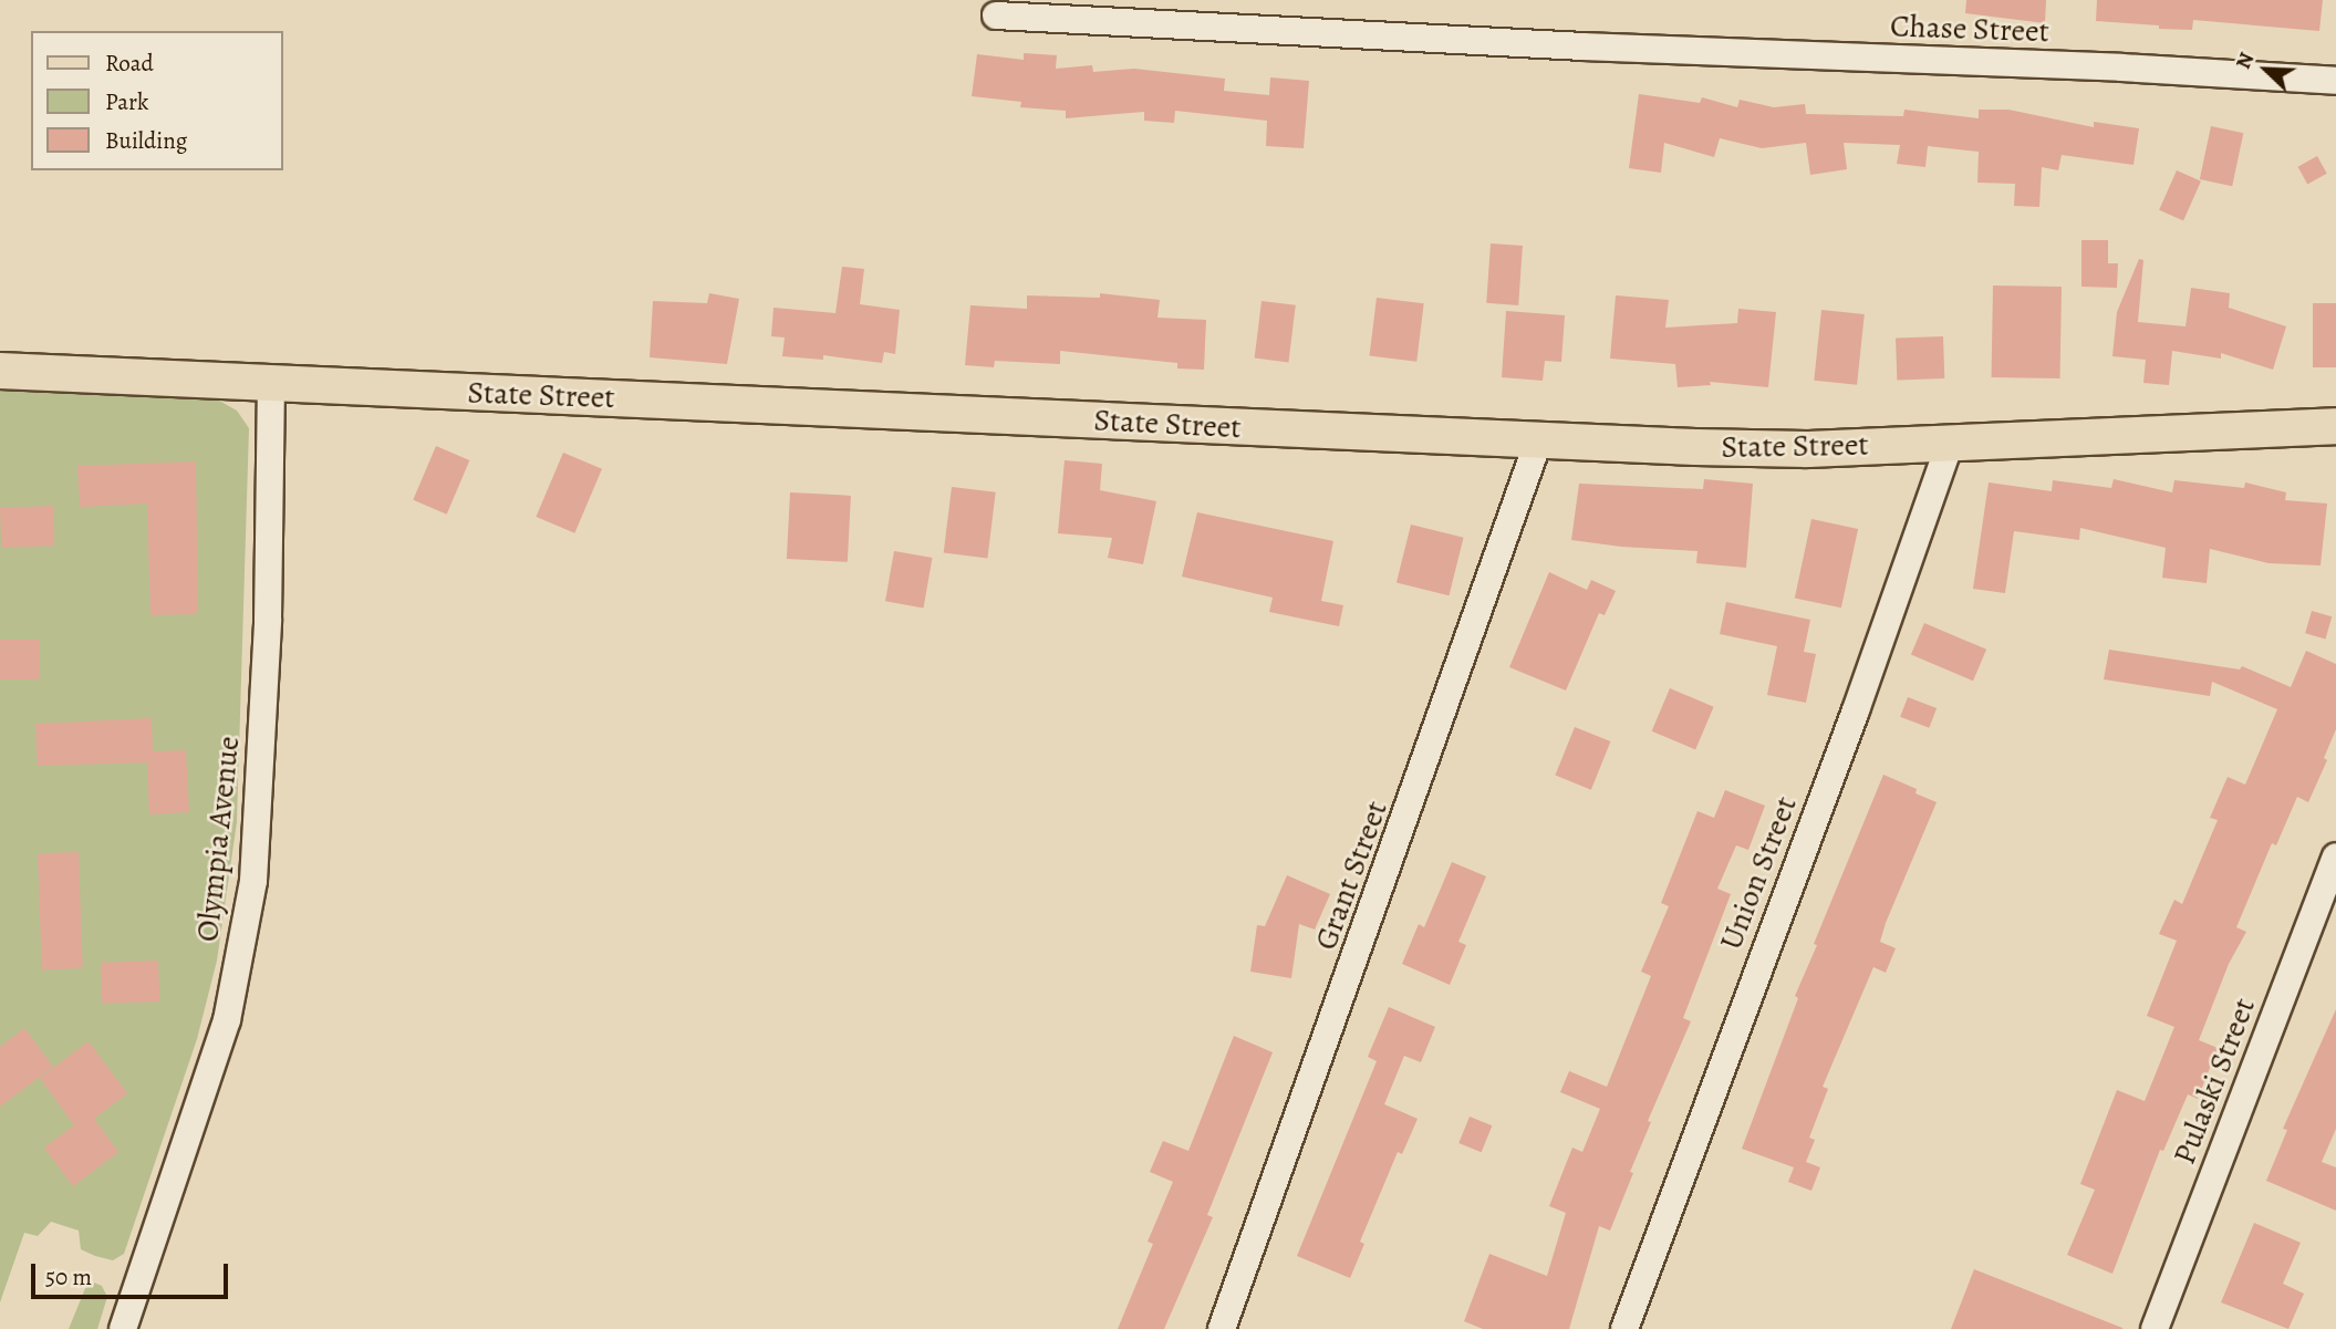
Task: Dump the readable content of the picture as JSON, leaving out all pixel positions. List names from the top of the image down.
{
  "streets": {
    "main road": ["State Street"],
    "street": [
      "Chase Street",
      "Olympia Avenue",
      "Union Street",
      "Grant Street",
      "Pulaski Street"
    ]
  },
  "crossings": [
    ["State Street", "Olympia Avenue"],
    ["State Street", "Union Street"],
    ["State Street", "Grant Street"]
  ],
  "legend": ["Road", "Park", "Building"],
  "scale_bar": "50 m",
  "north": "top left"
}
